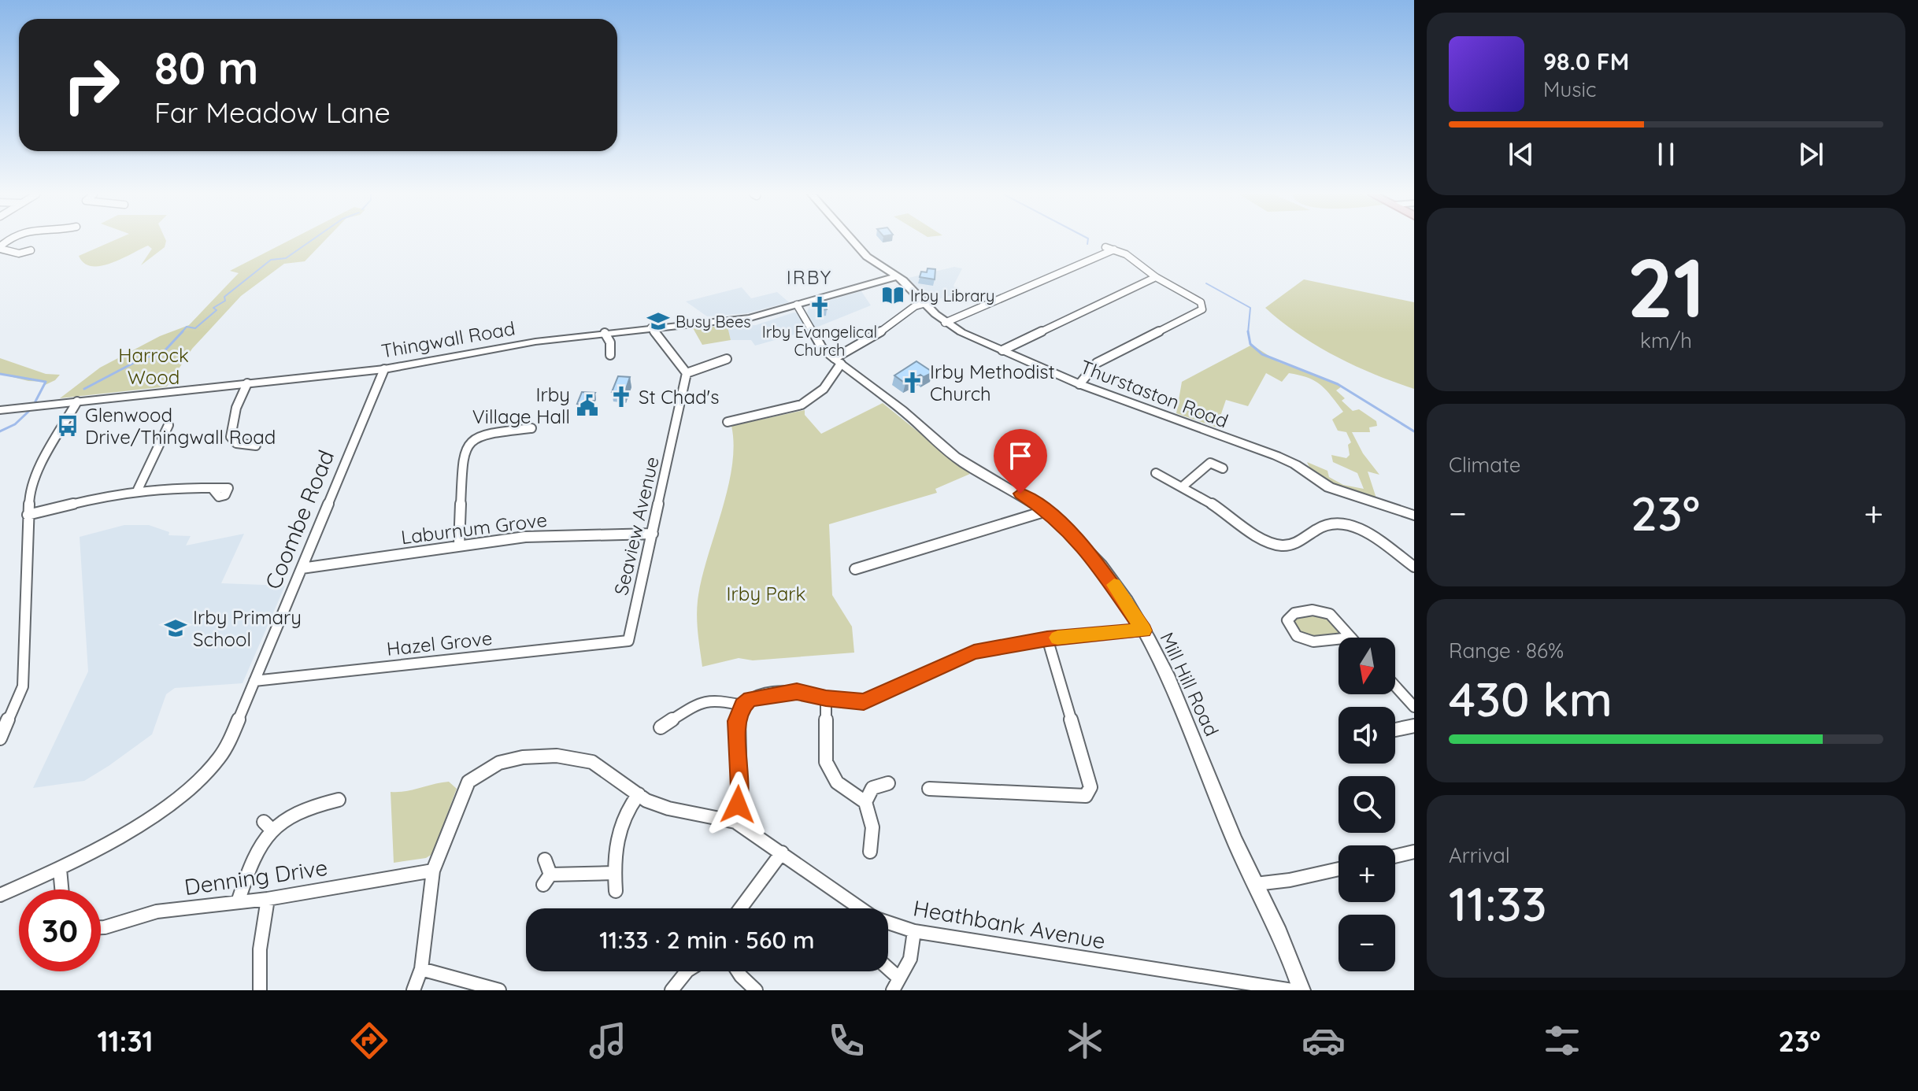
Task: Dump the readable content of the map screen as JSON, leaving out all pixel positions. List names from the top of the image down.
{
  "streets": {
    "street": [
      "Thingwall Road",
      "Thurstaston Road",
      "Coombe Road",
      "Seaview Avenue",
      "Laburnum Grove",
      "Hazel Grove",
      "Mill Hill Road",
      "Denning Drive",
      "Heathbank Avenue"
    ]
  },
  "crossings": [
    ["Thingwall Road", "Thurstaston Road"],
    ["Thingwall Road", "Coombe Road"],
    ["Thingwall Road", "Mill Hill Road"],
    ["Coombe Road", "Laburnum Grove"],
    ["Coombe Road", "Hazel Grove"],
    ["Seaview Avenue", "Laburnum Grove"],
    ["Seaview Avenue", "Hazel Grove"],
    ["Denning Drive", "Heathbank Avenue"]
  ],
  "districts": ["IRBY"],
  "parks": ["Harrock Wood", "Irby Park"],
  "places": {
    "library": ["Irby Library"],
    "church": ["Irby Evangelical Church", "Irby Methodist Church", "St Chad's"],
    "school or university": ["Busy Bees", "Irby Primary School"],
    "public building": ["Irby Village Hall"],
    "bus stop": ["Glenwood Drive/Thingwall Road"]
  },
  "north": "bottom",
  "page": {
    "turn": ["80 m", "Far Meadow Lane"],
    "song": ["98.0 FM", "Music"],
    "tile": [
      ["21", "km/h"],
      "Climate",
      ["Range · 86%", "430 km"],
      ["Arrival", "11:33"]
    ],
    "heat": ["−", "23°", "+"],
    "map_buttons": ["+", "−"],
    "limit": "30",
    "trip": "11:33 · 2 min · 560 m",
    "tabs": ["11:31", "23°"]
  }
}
